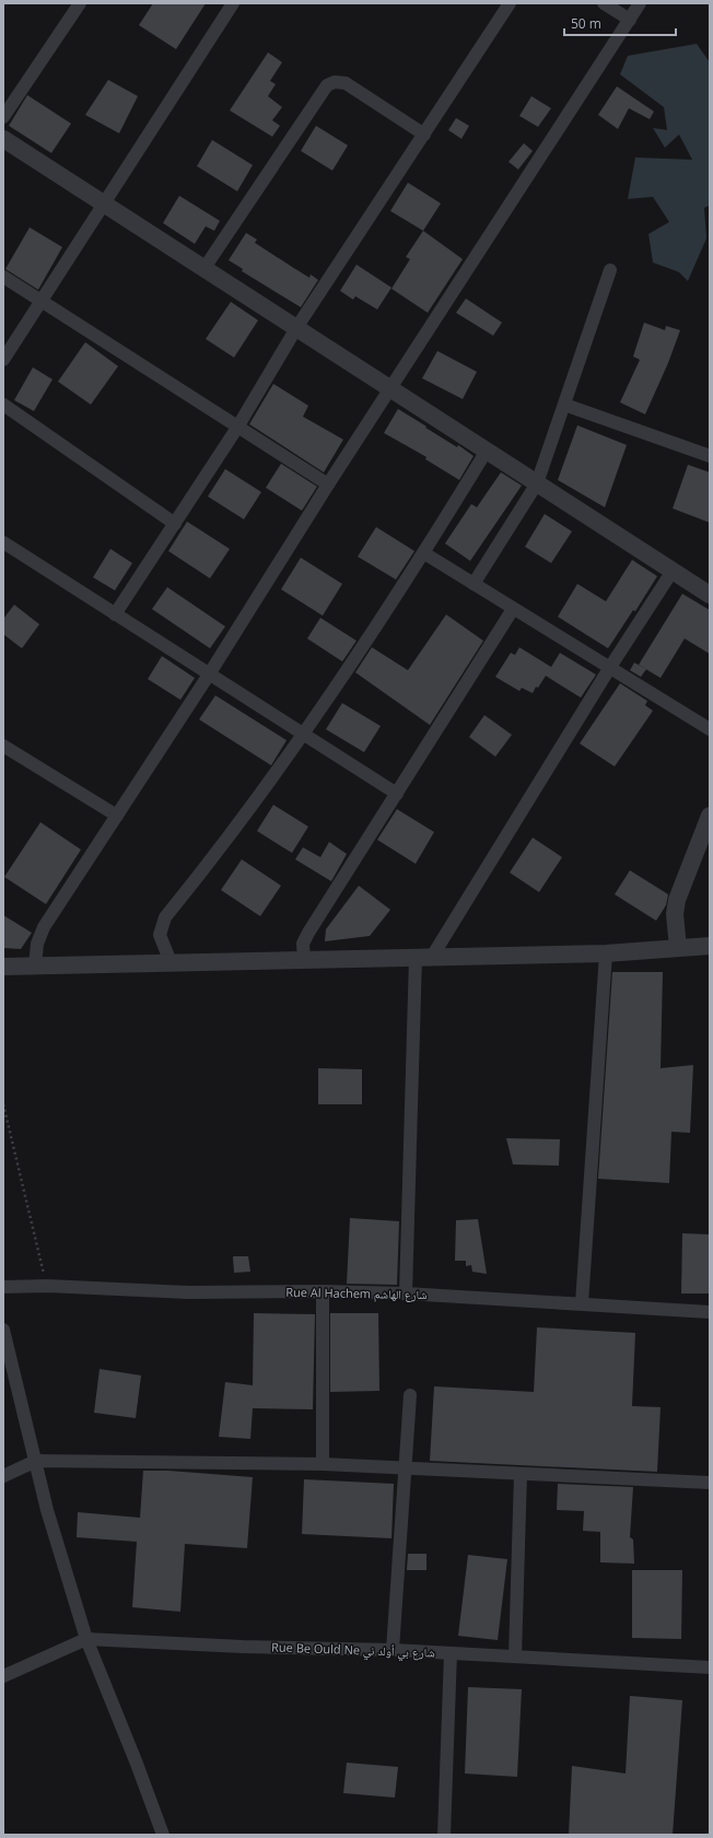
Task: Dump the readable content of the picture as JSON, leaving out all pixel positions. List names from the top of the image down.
{
  "streets": {
    "street": ["Rue Al Hachem شارع الهاشم", "Rue Be Ould Ne شارع بي أولد ني"]
  },
  "scale_bar": "50 m"
}
